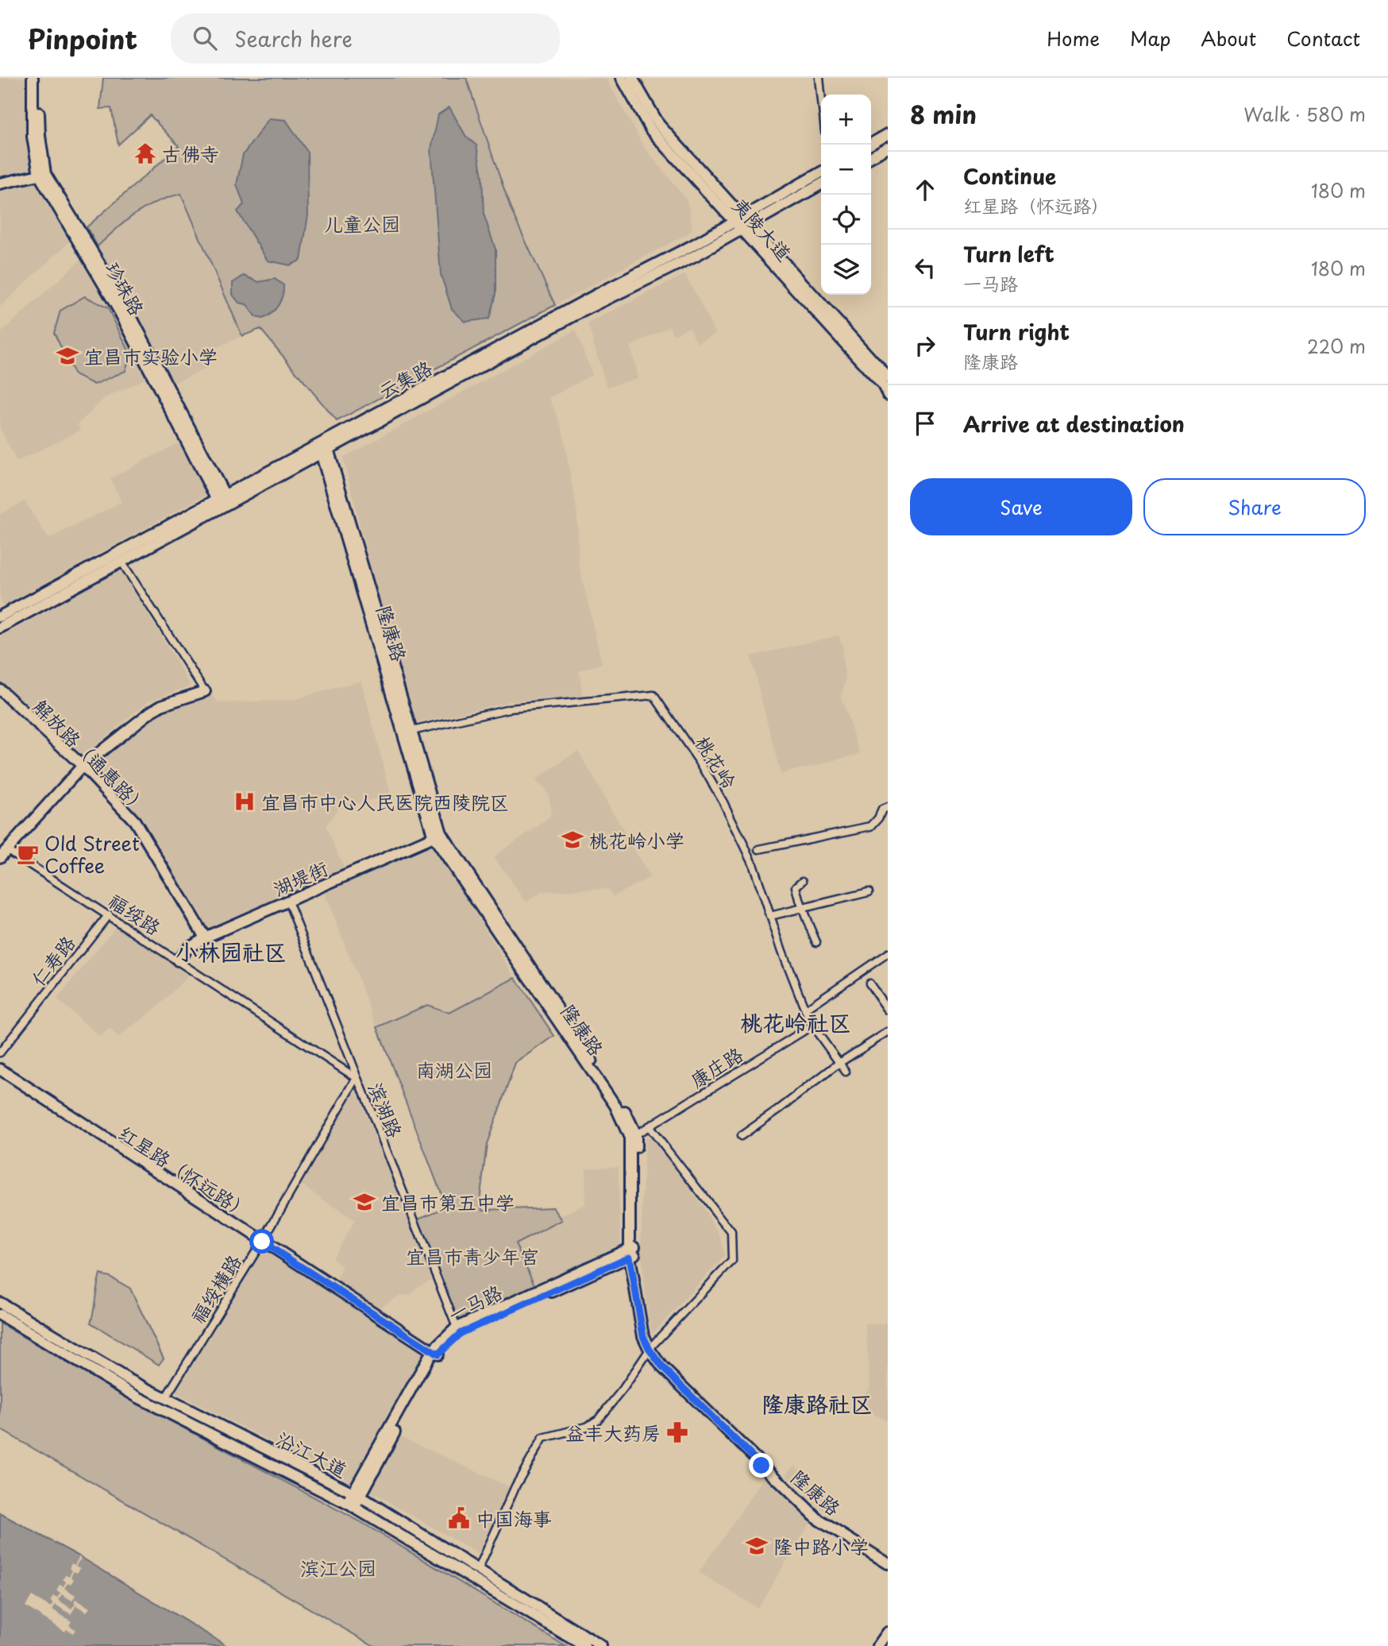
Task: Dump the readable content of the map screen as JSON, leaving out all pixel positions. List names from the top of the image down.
{
  "streets": {
    "main road": [
      "夷陵大道",
      "珍珠路",
      "云集路",
      "隆康路",
      "解放路（通惠路）",
      "湖堤街",
      "红星路（怀远路）",
      "一马路",
      "沿江大道"
    ],
    "street": [
      "桃花岭",
      "福绥路",
      "仁寿路",
      "康庄路",
      "滨湖路",
      "福绥横路"
    ]
  },
  "crossings": [
    ["夷陵大道", "云集路"],
    ["珍珠路", "云集路"],
    ["云集路", "隆康路"],
    ["隆康路", "桃花岭"],
    ["隆康路", "湖堤街"],
    ["隆康路", "康庄路"],
    ["隆康路", "一马路"],
    ["解放路（通惠路）", "湖堤街"],
    ["桃花岭", "康庄路"],
    ["湖堤街", "福绥路"],
    ["湖堤街", "滨湖路"],
    ["福绥路", "仁寿路"],
    ["福绥路", "滨湖路"],
    ["福绥路", "福绥横路"],
    ["滨湖路", "福绥横路"],
    ["滨湖路", "一马路"],
    ["红星路（怀远路）", "福绥横路"],
    ["红星路（怀远路）", "一马路"],
    ["福绥横路", "沿江大道"],
    ["一马路", "沿江大道"]
  ],
  "districts": ["小林园社区", "桃花岭社区", "隆康路社区"],
  "parks": [
    "儿童公园",
    "南湖公园",
    "宜昌市青少年宫",
    "滨江公园"
  ],
  "places": {
    "temple": ["古佛寺"],
    "school or university": [
      "宜昌市实验小学",
      "桃花岭小学",
      "宜昌市第五中学",
      "隆中路小学"
    ],
    "hospital": ["宜昌市中心人民医院西陵院区"],
    "cafe": ["Old Street Coffee"],
    "pharmacy": ["益丰大药房"],
    "public building": ["中国海事"]
  },
  "page": {
    "header": "Pinpoint",
    "search": "Search here",
    "nav": [
      "Home",
      "Map",
      "About",
      "Contact"
    ],
    "heading": ["8 min", "Walk · 580 m"],
    "map_buttons": ["+", "−"],
    "list": [
      ["Continue", "红星路（怀远路）", "180 m"],
      ["Turn left", "一马路", "180 m"],
      ["Turn right", "隆康路", "220 m"],
      "Arrive at destination"
    ],
    "buttons": ["Save", "Share"]
  }
}
